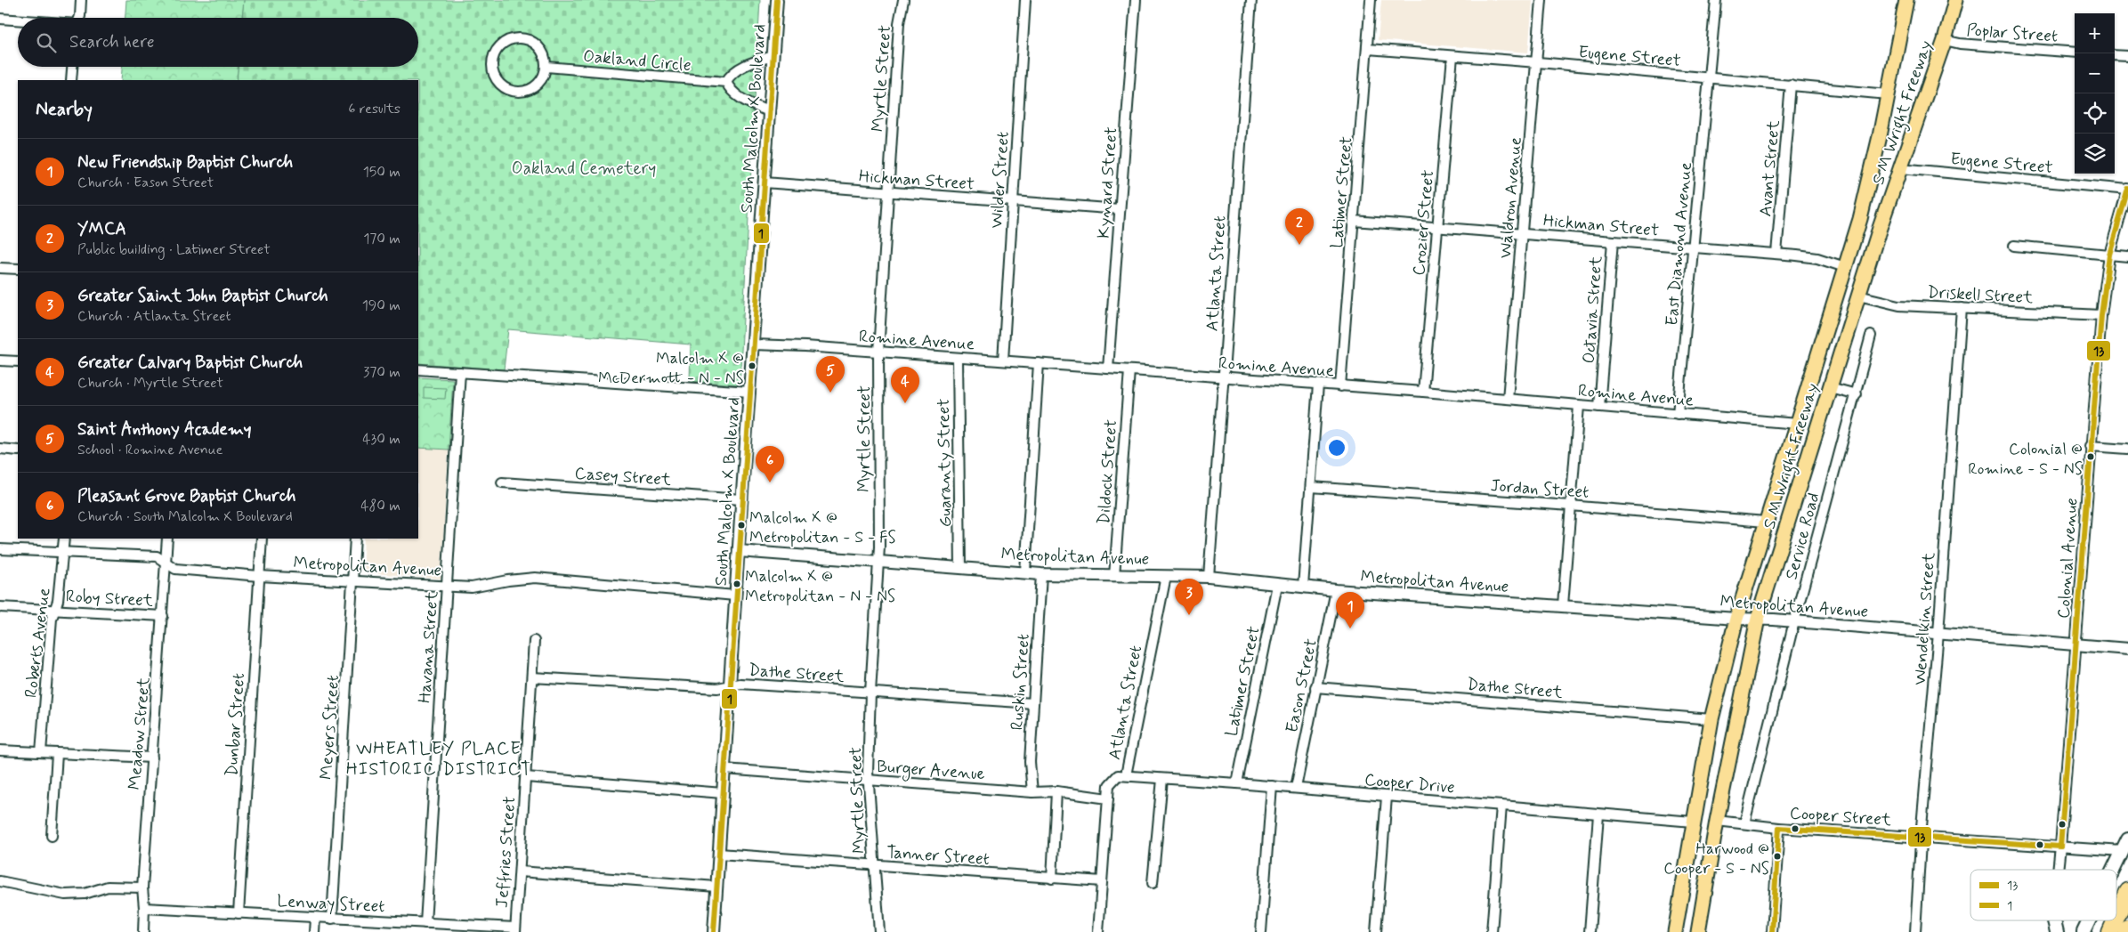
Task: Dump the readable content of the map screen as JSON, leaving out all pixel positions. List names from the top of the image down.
{
  "streets": {
    "main road": ["S M Wright Freeway"],
    "street": [
      "Poplar Street",
      "Eugene Street",
      "Oakland Circle",
      "Myrtle Street",
      "South Malcolm X Boulevard",
      "Avant Street",
      "Hickman Street",
      "Wilder Street",
      "Kynard Street",
      "Latimer Street",
      "Waldron Avenue",
      "Crozier Street",
      "East Diamond Avenue",
      "Atlanta Street",
      "Driskell Street",
      "Octavia Street",
      "Romine Avenue",
      "Guaranty Street",
      "Dildock Street",
      "Casey Street",
      "Jordan Street",
      "Service Road",
      "Metropolitan Avenue",
      "Colonial Avenue",
      "Roby Street",
      "Wendelkin Street",
      "Roberts Avenue",
      "Havana Street",
      "Dathe Street",
      "Ruskin Street",
      "Eason Street",
      "Dunbar Street",
      "Meyers Street",
      "Meadow Street",
      "Burger Avenue",
      "Cooper Drive",
      "Cooper Street",
      "Jeffries Street",
      "Tanner Street",
      "Lenway Street"
    ]
  },
  "crossings": [
    ["Poplar Street", "S M Wright Freeway"],
    ["Eugene Street", "S M Wright Freeway"],
    ["Eugene Street", "Avant Street"],
    ["Eugene Street", "Latimer Street"],
    ["Eugene Street", "Waldron Avenue"],
    ["Eugene Street", "Crozier Street"],
    ["Eugene Street", "East Diamond Avenue"],
    ["Eugene Street", "Colonial Avenue"],
    ["Myrtle Street", "Hickman Street"],
    ["Myrtle Street", "Romine Avenue"],
    ["Myrtle Street", "Metropolitan Avenue"],
    ["Myrtle Street", "Dathe Street"],
    ["Myrtle Street", "Burger Avenue"],
    ["Myrtle Street", "Tanner Street"],
    ["S M Wright Freeway", "Hickman Street"],
    ["S M Wright Freeway", "Driskell Street"],
    ["S M Wright Freeway", "Romine Avenue"],
    ["S M Wright Freeway", "Jordan Street"],
    ["S M Wright Freeway", "Metropolitan Avenue"],
    ["S M Wright Freeway", "Dathe Street"],
    ["S M Wright Freeway", "Cooper Drive"],
    ["S M Wright Freeway", "Cooper Street"],
    ["South Malcolm X Boulevard", "Hickman Street"],
    ["South Malcolm X Boulevard", "Romine Avenue"],
    ["South Malcolm X Boulevard", "Casey Street"],
    ["South Malcolm X Boulevard", "Metropolitan Avenue"],
    ["South Malcolm X Boulevard", "Dathe Street"],
    ["South Malcolm X Boulevard", "Burger Avenue"],
    ["South Malcolm X Boulevard", "Tanner Street"],
    ["Avant Street", "Hickman Street"],
    ["Hickman Street", "Wilder Street"],
    ["Hickman Street", "Kynard Street"],
    ["Hickman Street", "Latimer Street"],
    ["Hickman Street", "Waldron Avenue"],
    ["Hickman Street", "Crozier Street"],
    ["Hickman Street", "East Diamond Avenue"],
    ["Hickman Street", "Octavia Street"],
    ["Wilder Street", "Romine Avenue"],
    ["Kynard Street", "Romine Avenue"],
    ["Latimer Street", "Romine Avenue"],
    ["Latimer Street", "Metropolitan Avenue"],
    ["Latimer Street", "Cooper Drive"],
    ["Waldron Avenue", "Romine Avenue"],
    ["Crozier Street", "Romine Avenue"],
    ["East Diamond Avenue", "Romine Avenue"],
    ["Atlanta Street", "Romine Avenue"],
    ["Atlanta Street", "Metropolitan Avenue"],
    ["Atlanta Street", "Burger Avenue"],
    ["Atlanta Street", "Cooper Drive"],
    ["Atlanta Street", "Tanner Street"],
    ["Driskell Street", "Colonial Avenue"],
    ["Driskell Street", "Wendelkin Street"],
    ["Octavia Street", "Romine Avenue"],
    ["Romine Avenue", "Guaranty Street"],
    ["Romine Avenue", "Dildock Street"],
    ["Guaranty Street", "Metropolitan Avenue"],
    ["Dildock Street", "Metropolitan Avenue"],
    ["Service Road", "Metropolitan Avenue"],
    ["Service Road", "Cooper Street"],
    ["Metropolitan Avenue", "Colonial Avenue"],
    ["Metropolitan Avenue", "Wendelkin Street"],
    ["Metropolitan Avenue", "Roberts Avenue"],
    ["Metropolitan Avenue", "Havana Street"],
    ["Metropolitan Avenue", "Ruskin Street"],
    ["Metropolitan Avenue", "Eason Street"],
    ["Metropolitan Avenue", "Dunbar Street"],
    ["Metropolitan Avenue", "Meyers Street"],
    ["Metropolitan Avenue", "Meadow Street"],
    ["Colonial Avenue", "Cooper Street"],
    ["Roby Street", "Roberts Avenue"],
    ["Roby Street", "Meadow Street"],
    ["Wendelkin Street", "Cooper Street"],
    ["Havana Street", "Lenway Street"],
    ["Dathe Street", "Ruskin Street"],
    ["Dathe Street", "Eason Street"],
    ["Dathe Street", "Jeffries Street"],
    ["Ruskin Street", "Burger Avenue"],
    ["Eason Street", "Cooper Drive"],
    ["Dunbar Street", "Lenway Street"],
    ["Meyers Street", "Lenway Street"],
    ["Meadow Street", "Lenway Street"],
    ["Jeffries Street", "Lenway Street"]
  ],
  "districts": ["WHEATLEY PLACE HISTORIC DISTRICT"],
  "parks": ["Oakland Cemetery"],
  "places": [
    "Malcolm X @ McDermott - N - NS",
    "Colonial @ Romine - S - NS",
    "Malcolm X @ Metropolitan - S - FS",
    "Malcolm X @ Metropolitan - N - NS",
    "Harwood @ Cooper - S - NS"
  ],
  "lines": ["transit line 1", "transit line 13"],
  "legend": ["13", "1"],
  "page": {
    "map_buttons": ["+", "−"],
    "search": "Search here",
    "heading": ["Nearby", "6 results"],
    "list": [
      {
        "mark": "1",
        "name": "New Friendship Baptist Church",
        "note": "Church · Eason Street",
        "value": "150 m"
      },
      {
        "mark": "2",
        "name": "YMCA",
        "note": "Public building · Latimer Street",
        "value": "170 m"
      },
      {
        "mark": "3",
        "name": "Greater Saint John Baptist Church",
        "note": "Church · Atlanta Street",
        "value": "190 m"
      },
      {
        "mark": "4",
        "name": "Greater Calvary Baptist Church",
        "note": "Church · Myrtle Street",
        "value": "370 m"
      },
      {
        "mark": "5",
        "name": "Saint Anthony Academy",
        "note": "School · Romine Avenue",
        "value": "430 m"
      },
      {
        "mark": "6",
        "name": "Pleasant Grove Baptist Church",
        "note": "Church · South Malcolm X Boulevard",
        "value": "480 m"
      }
    ],
    "pins": [
      "2",
      "5",
      "4",
      "6",
      "3",
      "1"
    ]
  }
}
